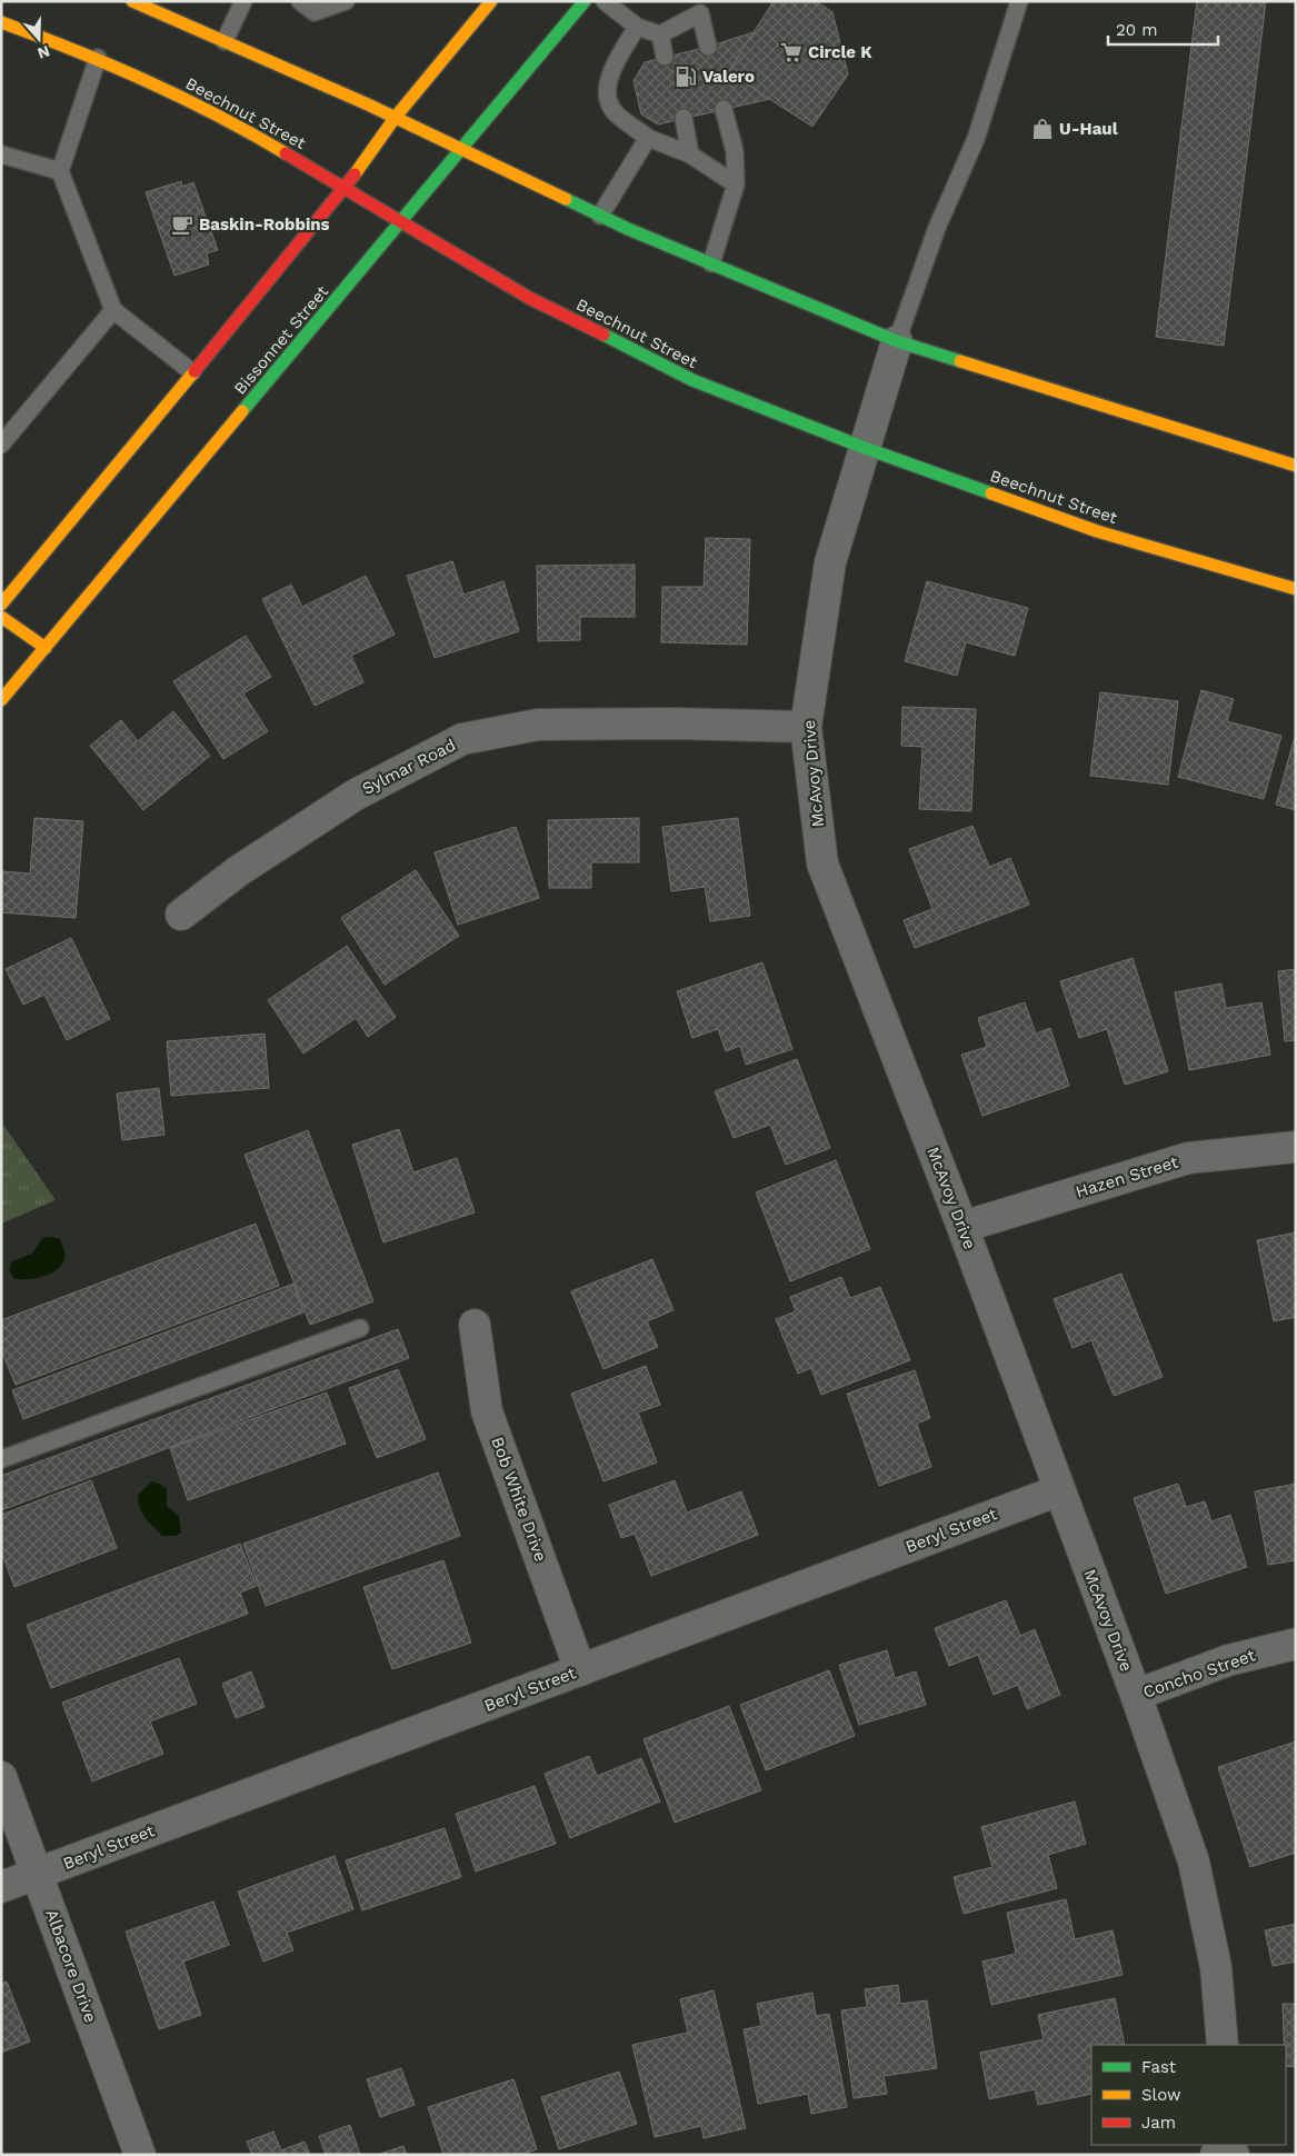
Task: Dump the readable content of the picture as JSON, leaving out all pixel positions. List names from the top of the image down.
{
  "streets": {
    "main road": ["Beechnut Street", "Bissonnet Street"],
    "street": [
      "Sylmar Road",
      "McAvoy Drive",
      "Hazen Street",
      "Bob White Drive",
      "Beryl Street",
      "Concho Street",
      "Albacore Drive"
    ]
  },
  "crossings": [
    ["Beechnut Street", "Bissonnet Street"],
    ["Beechnut Street", "McAvoy Drive"],
    ["Sylmar Road", "McAvoy Drive"],
    ["McAvoy Drive", "Hazen Street"],
    ["McAvoy Drive", "Beryl Street"],
    ["McAvoy Drive", "Concho Street"],
    ["Bob White Drive", "Beryl Street"],
    ["Beryl Street", "Albacore Drive"]
  ],
  "places": {
    "supermarket": ["Circle K"],
    "fuel station": ["Valero"],
    "shop": ["U-Haul"],
    "cafe": ["Baskin-Robbins"]
  },
  "legend": ["Fast", "Slow", "Jam"],
  "scale_bar": "20 m",
  "north": "bottom"
}
